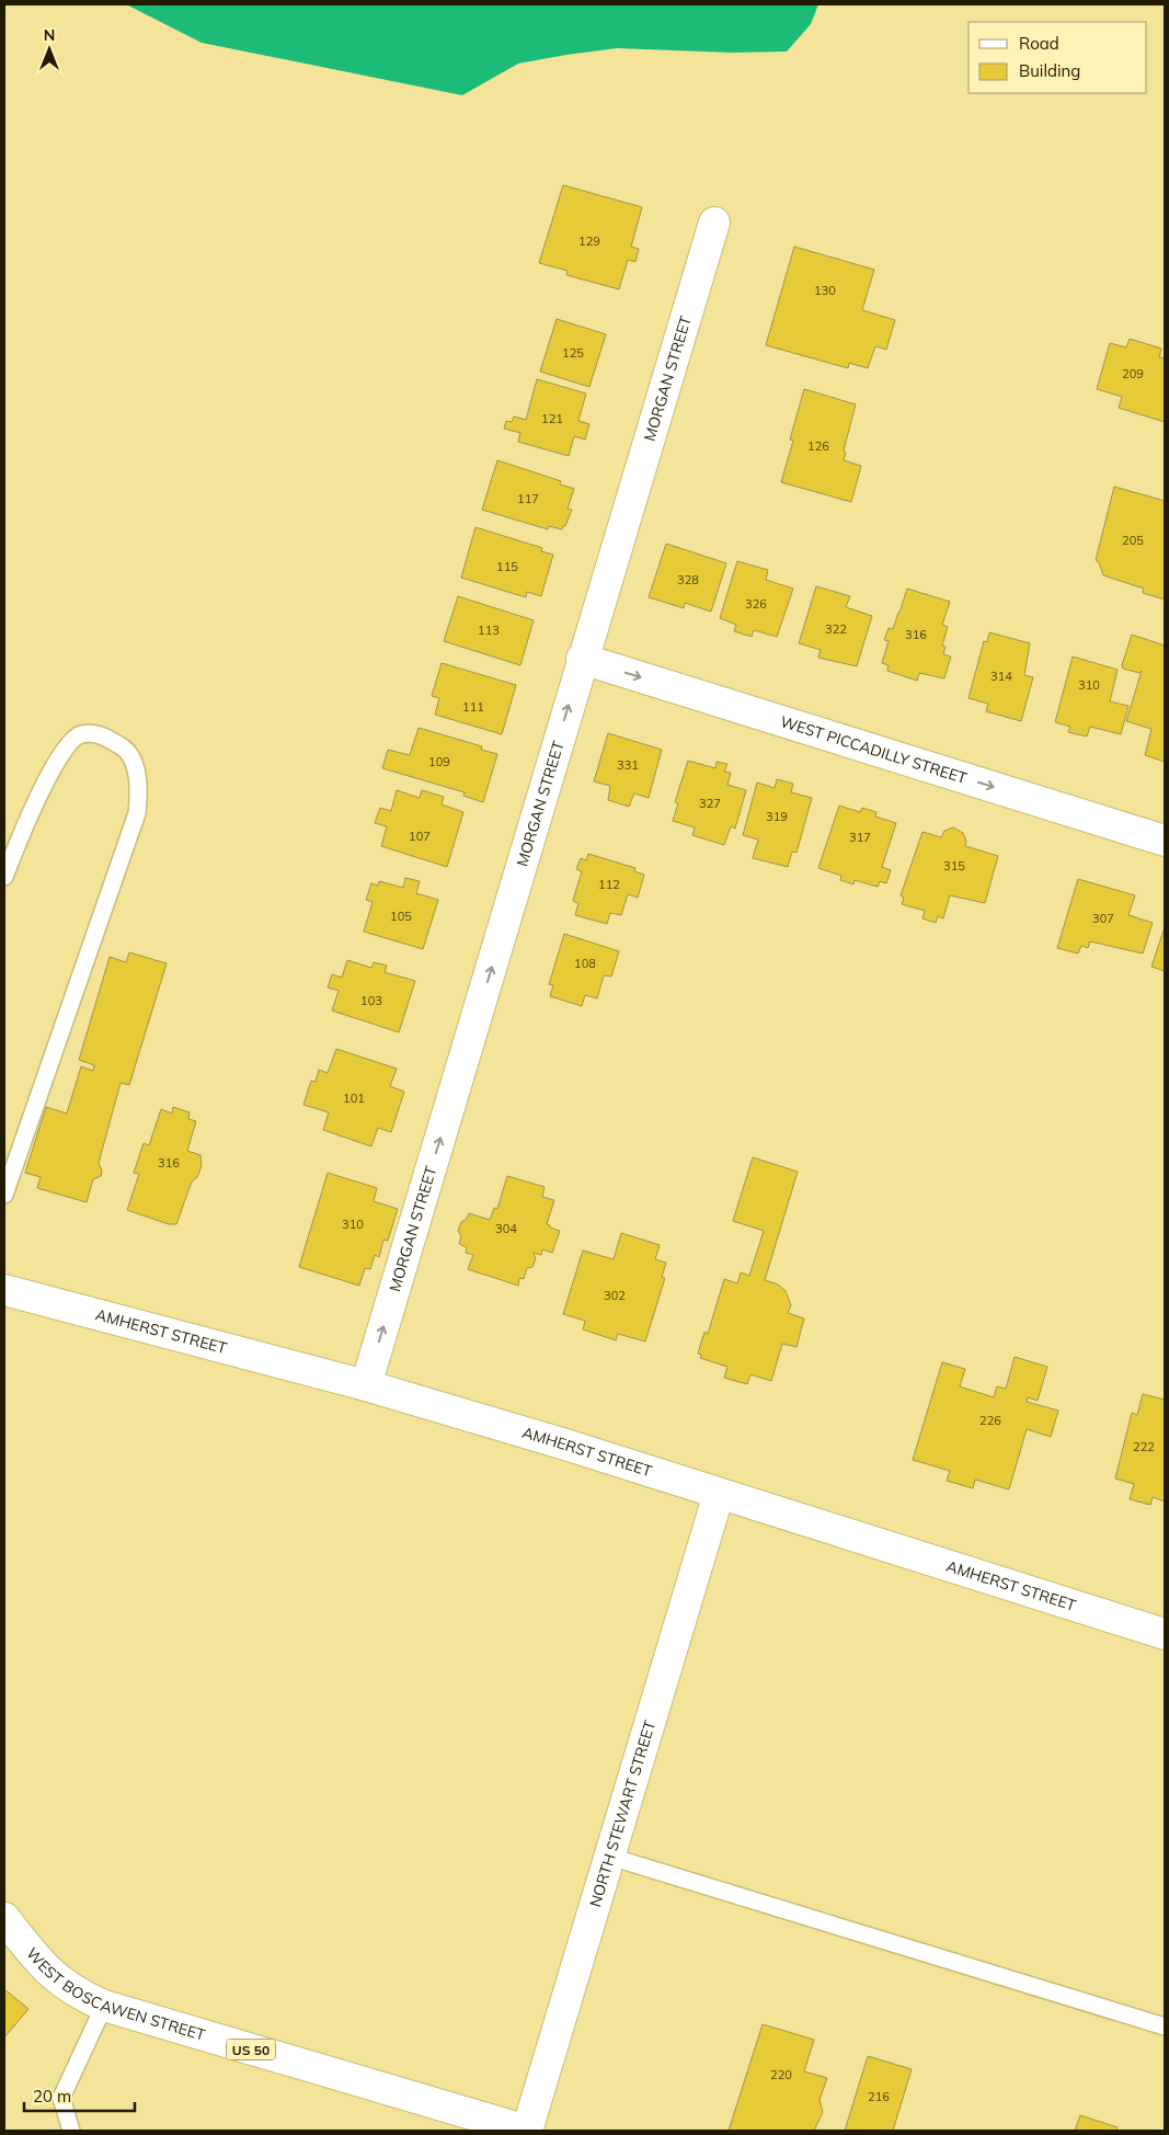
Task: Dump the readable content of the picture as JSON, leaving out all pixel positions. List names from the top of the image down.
{
  "streets": {
    "street": [
      "MORGAN STREET",
      "WEST PICCADILLY STREET",
      "AMHERST STREET",
      "NORTH STEWART STREET",
      "WEST BOSCAWEN STREET",
      "US 50"
    ]
  },
  "crossings": [
    ["MORGAN STREET", "WEST PICCADILLY STREET"],
    ["MORGAN STREET", "AMHERST STREET"],
    ["AMHERST STREET", "NORTH STEWART STREET"],
    ["NORTH STEWART STREET", "WEST BOSCAWEN STREET"]
  ],
  "one_way": ["MORGAN STREET", "WEST PICCADILLY STREET"],
  "house_numbers": [
    "129",
    "130",
    "125",
    "209",
    "121",
    "126",
    "117",
    "205",
    "115",
    "328",
    "326",
    "322",
    "113",
    "316",
    "314",
    "310",
    "111",
    "109",
    "331",
    "327",
    "319",
    "107",
    "317",
    "315",
    "112",
    "105",
    "307",
    "108",
    "103",
    "101",
    "316",
    "310",
    "304",
    "302",
    "226",
    "222",
    "220",
    "216"
  ],
  "legend": ["Road", "Building"],
  "scale_bar": "20 m",
  "north": "top"
}
